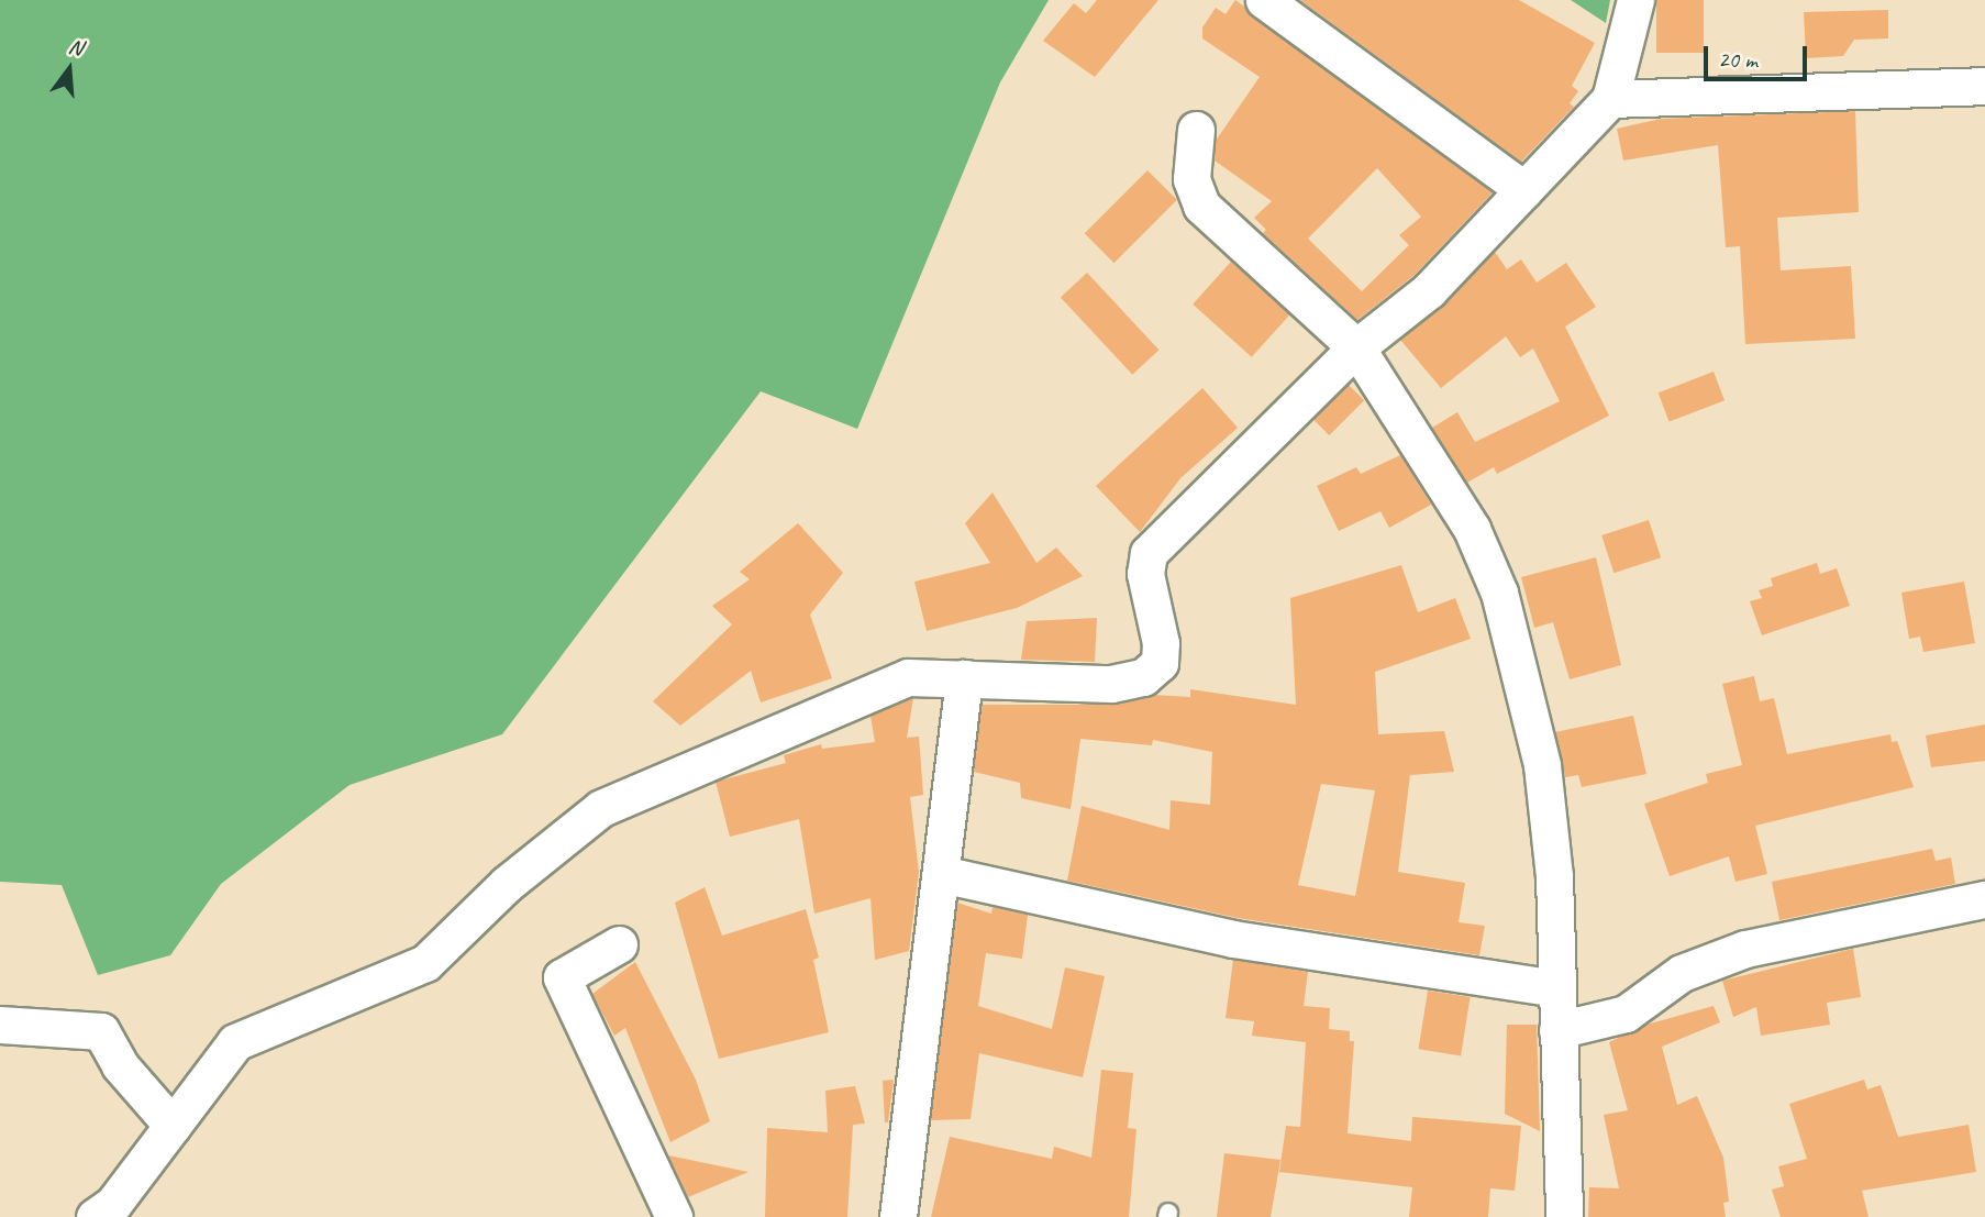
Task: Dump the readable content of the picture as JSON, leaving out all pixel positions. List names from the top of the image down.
{
  "scale_bar": "20 m",
  "north": "top"
}
